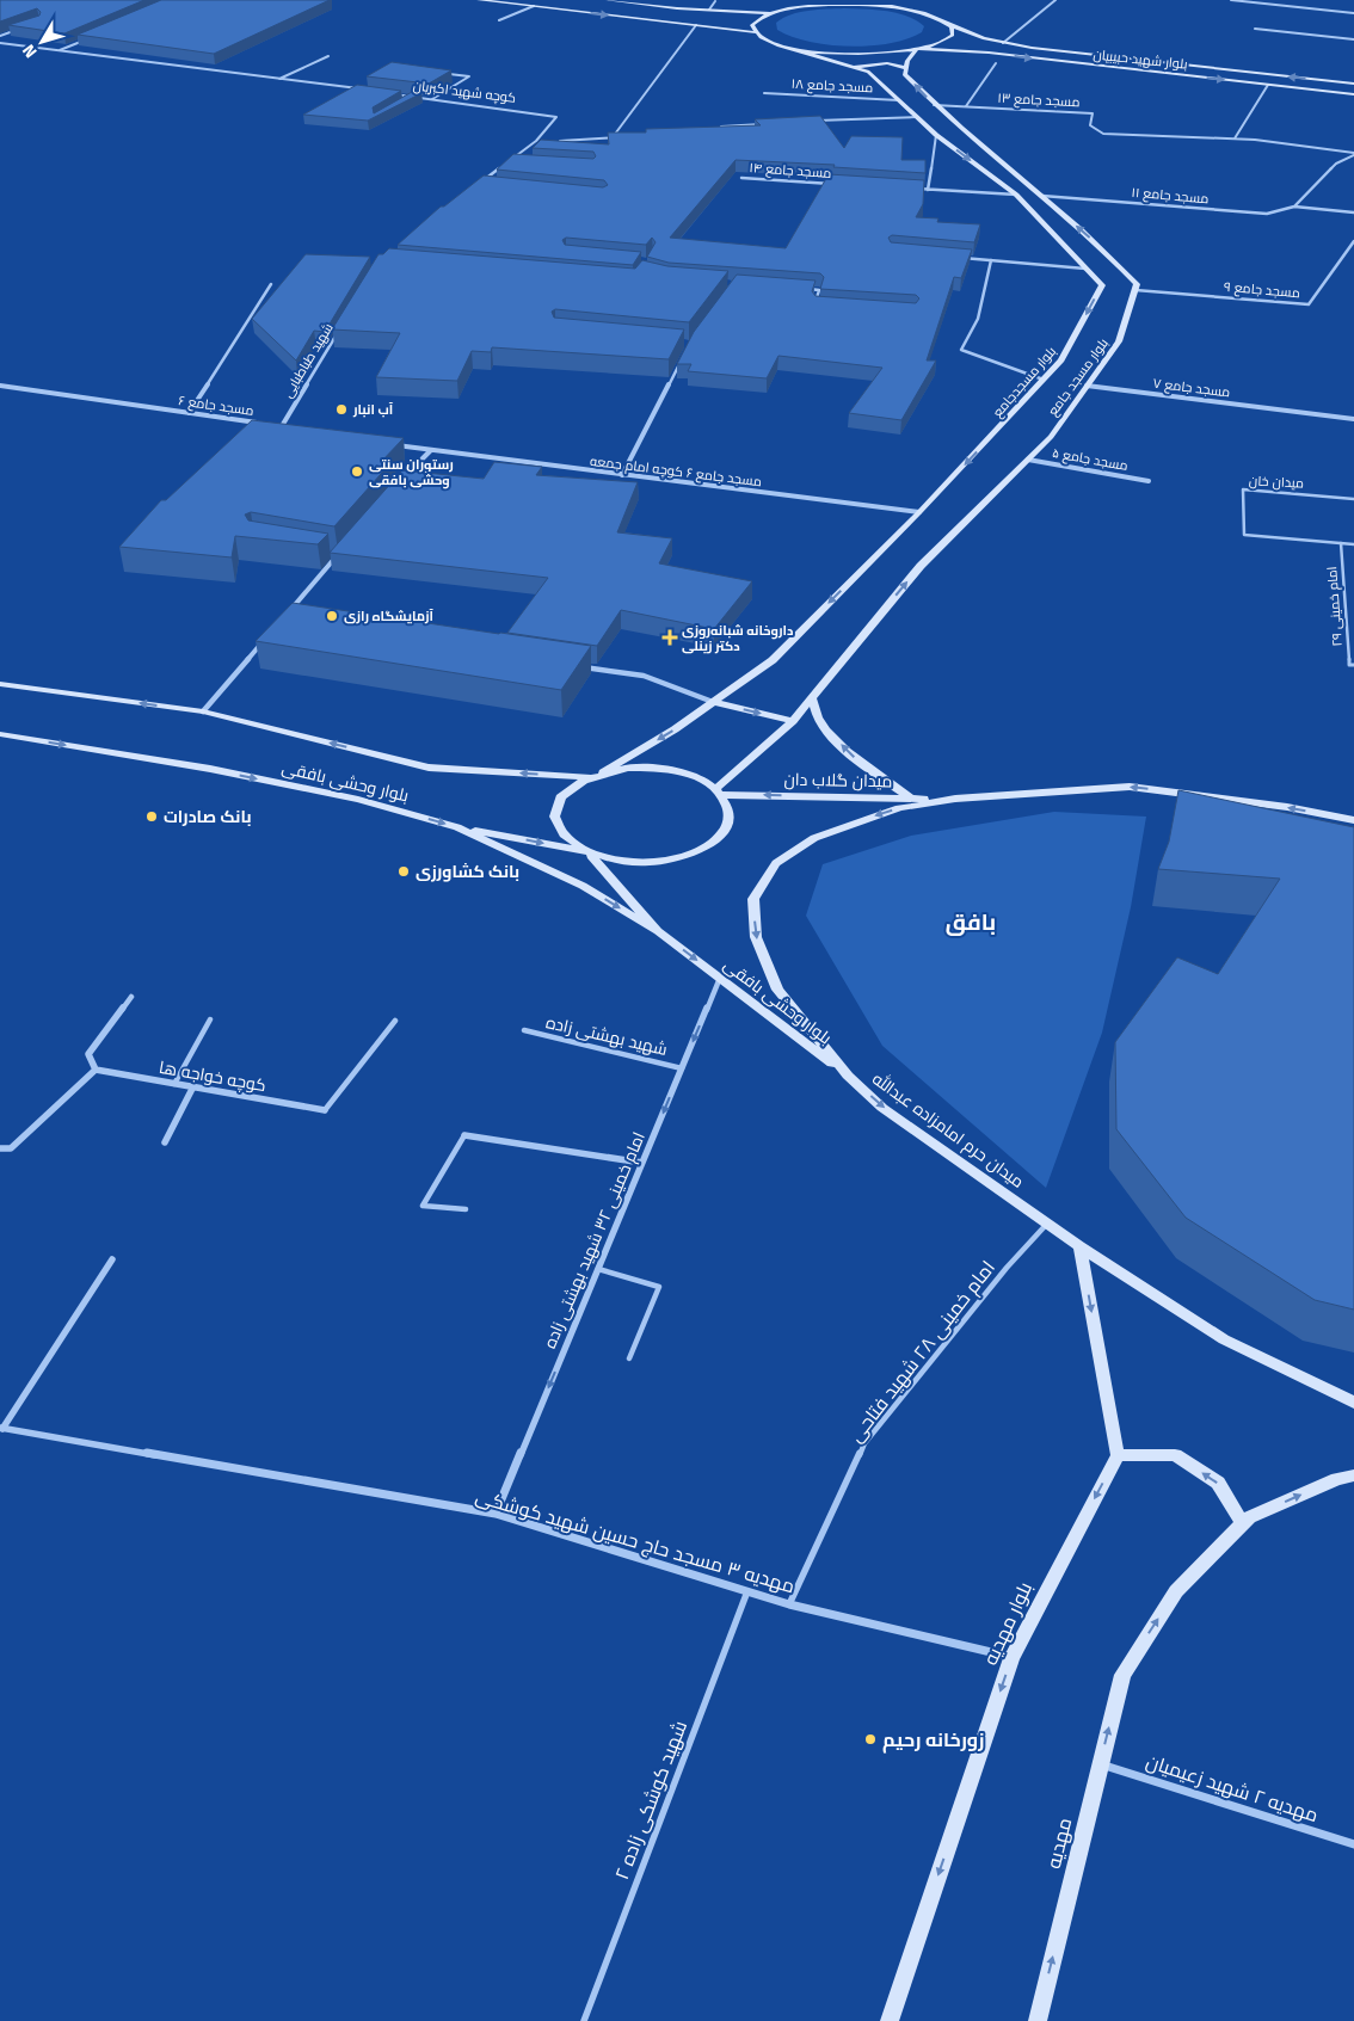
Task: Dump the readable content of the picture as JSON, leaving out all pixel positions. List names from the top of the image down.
{
  "streets": {
    "main road": [
      "بلوار شهید حبیبیان",
      "بلوار مسجد جامع",
      "بلوار مسجدجامع",
      "میدان گلاب دان",
      "بلوار وحشی بافقی",
      "میدان حرم امامزاده عبدالله",
      "بلوار مهدیه",
      "مهدیه"
    ],
    "street": [
      "مسجد جامع ۱۸",
      "کوچه شهید اکبریان",
      "مسجد جامع ۱۳",
      "مسجد جامع ۱۴",
      "مسجد جامع ۱۱",
      "مسجد جامع ۹",
      "شهید طباطبایی",
      "مسجد جامع ۷",
      "مسجد جامع ۶",
      "مسجد جامع ۵",
      "مسجد جامع ۶ کوچه امام جمعه",
      "کوچه خواجه ها",
      "امام خمینی ۳۲ شهید بهشتی زاده",
      "مهدیه ۳ مسجد حاج حسین شهید کوشکی",
      "مهدیه ۲ شهید زعیمیان"
    ],
    "lane": [
      "میدان خان",
      "امام خمینی ۲۹",
      "شهید بهشتی زاده",
      "امام خمینی ۲۸ شهید فتاحی",
      "شهید کوشکی زاده ۲"
    ]
  },
  "crossings": [
    ["مسجد جامع ۱۸", "بلوار مسجدجامع"],
    ["مسجد جامع ۹", "بلوار مسجد جامع"],
    ["شهید طباطبایی", "مسجد جامع ۶"],
    ["بلوار مسجد جامع", "بلوار مسجدجامع"],
    ["بلوار مسجد جامع", "مسجد جامع ۷"],
    ["بلوار مسجد جامع", "مسجد جامع ۵"],
    ["بلوار مسجد جامع", "میدان گلاب دان"],
    ["بلوار مسجد جامع", "بلوار وحشی بافقی"],
    ["بلوار مسجدجامع", "مسجد جامع ۶ کوچه امام جمعه"],
    ["بلوار مسجدجامع", "میدان گلاب دان"],
    ["بلوار مسجدجامع", "بلوار وحشی بافقی"],
    ["میدان خان", "امام خمینی ۲۹"],
    ["میدان گلاب دان", "بلوار وحشی بافقی"],
    ["میدان گلاب دان", "میدان حرم امامزاده عبدالله"],
    ["بلوار وحشی بافقی", "میدان حرم امامزاده عبدالله"],
    ["بلوار وحشی بافقی", "امام خمینی ۳۲ شهید بهشتی زاده"],
    ["شهید بهشتی زاده", "امام خمینی ۳۲ شهید بهشتی زاده"],
    ["میدان حرم امامزاده عبدالله", "امام خمینی ۲۸ شهید فتاحی"],
    ["امام خمینی ۳۲ شهید بهشتی زاده", "مهدیه ۳ مسجد حاج حسین شهید کوشکی"],
    ["امام خمینی ۲۸ شهید فتاحی", "مهدیه ۳ مسجد حاج حسین شهید کوشکی"],
    ["مهدیه ۳ مسجد حاج حسین شهید کوشکی", "بلوار مهدیه"],
    ["مهدیه ۳ مسجد حاج حسین شهید کوشکی", "شهید کوشکی زاده ۲"],
    ["مهدیه ۲ شهید زعیمیان", "مهدیه"]
  ],
  "one_way": [
    "بلوار مسجد جامع",
    "بلوار مسجدجامع",
    "امام خمینی ۳۲ شهید بهشتی زاده",
    "بلوار مهدیه",
    "مهدیه"
  ],
  "districts": ["بافق"],
  "places": {
    "other": [
      "آب انبار",
      "رستوران سنتی وحشی بافقی",
      "آزمایشگاه رازی",
      "بانک صادرات",
      "بانک کشاورزی",
      "زورخانه رحیم"
    ],
    "health": ["داروخانه شبانه‌روزی دکتر زینلی"]
  },
  "north": "bottom left"
}
